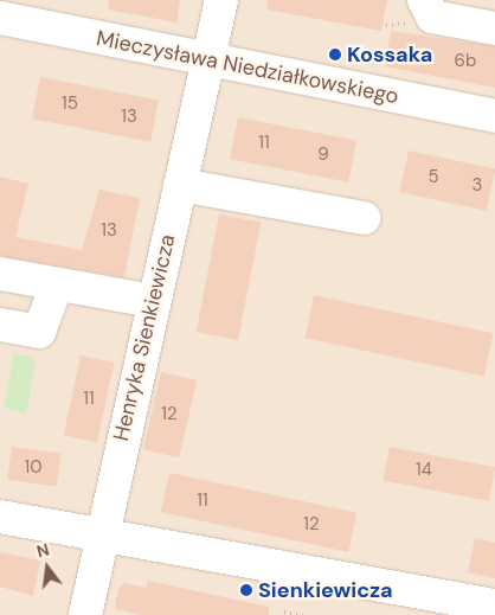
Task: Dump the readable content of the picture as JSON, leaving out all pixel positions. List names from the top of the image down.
{
  "streets": {
    "street": ["Mieczysława Niedziałkowskiego", "Henryka Sienkiewicza"]
  },
  "crossings": [
    ["Mieczysława Niedziałkowskiego", "Henryka Sienkiewicza"]
  ],
  "places": ["Kossaka", "Sienkiewicza"],
  "house_numbers": [
    "6b",
    "15",
    "13",
    "11",
    "9",
    "5",
    "3",
    "13",
    "11",
    "12",
    "10",
    "14",
    "11",
    "12"
  ],
  "north": "top"
}
